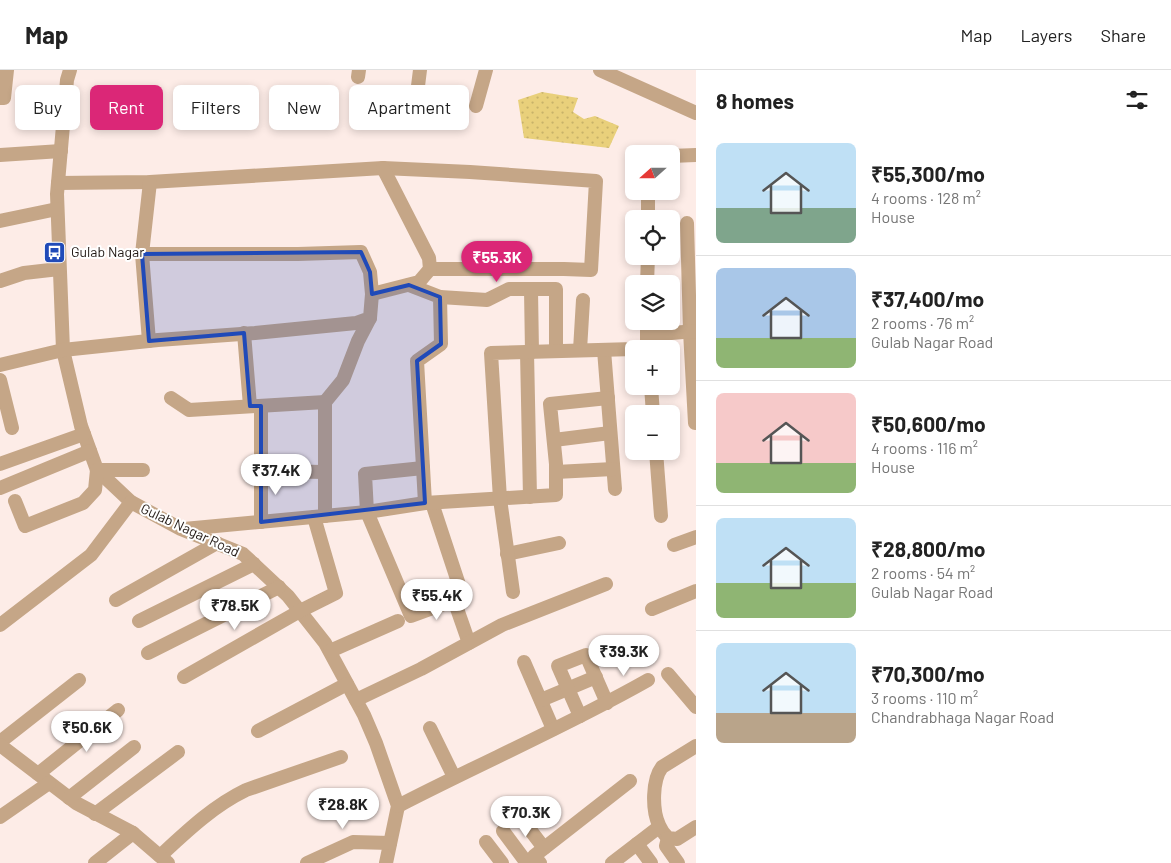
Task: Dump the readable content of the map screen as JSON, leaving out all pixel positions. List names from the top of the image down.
{
  "streets": {
    "street": ["Gulab Nagar Road"]
  },
  "places": {
    "bus stop": ["Gulab Nagar"]
  },
  "north": "left",
  "page": {
    "header": "Map",
    "nav": ["Map", "Layers", "Share"],
    "heading": "8 homes",
    "chip": [
      "Buy",
      "Rent",
      "Filters",
      "New",
      "Apartment"
    ],
    "list": [
      {
        "name": "₹55,300/mo",
        "note": "4 rooms · 128 m² · House"
      },
      {
        "name": "₹37,400/mo",
        "note": "2 rooms · 76 m² · Gulab Nagar Road"
      },
      {
        "name": "₹50,600/mo",
        "note": "4 rooms · 116 m² · House"
      },
      {
        "name": "₹28,800/mo",
        "note": "2 rooms · 54 m² · Gulab Nagar Road"
      },
      {
        "name": "₹70,300/mo",
        "note": "3 rooms · 110 m² · Chandrabhaga Nagar Road"
      }
    ],
    "map_buttons": ["+", "−"],
    "price": [
      "₹55.3K",
      "₹37.4K",
      "₹55.4K",
      "₹78.5K",
      "₹39.3K",
      "₹50.6K",
      "₹28.8K",
      "₹70.3K"
    ]
  }
}
